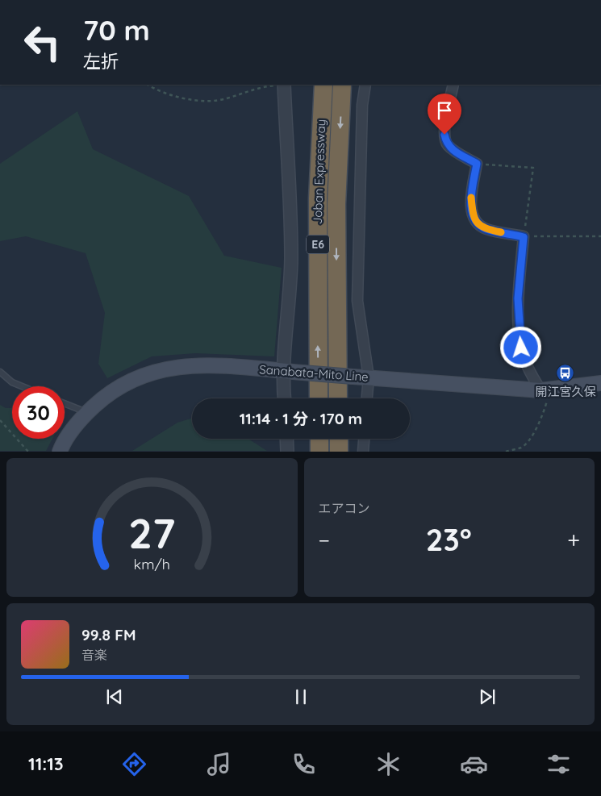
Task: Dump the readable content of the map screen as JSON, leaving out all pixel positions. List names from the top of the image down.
{
  "streets": {
    "highway": ["Joban Expressway", "E6"],
    "main road": ["Sanabata-Mito Line"]
  },
  "places": {
    "bus stop": ["開江宮久保"]
  },
  "page": {
    "turn": ["70 m", "左折"],
    "limit": "30",
    "trip": "11:14 · 1 分 · 170 m",
    "tile": "エアコン",
    "heat": ["−", "23°", "+"],
    "song": ["99.8 FM", "音楽"],
    "tabs": "11:13",
    "gauge": ["27", "km/h"]
  }
}
